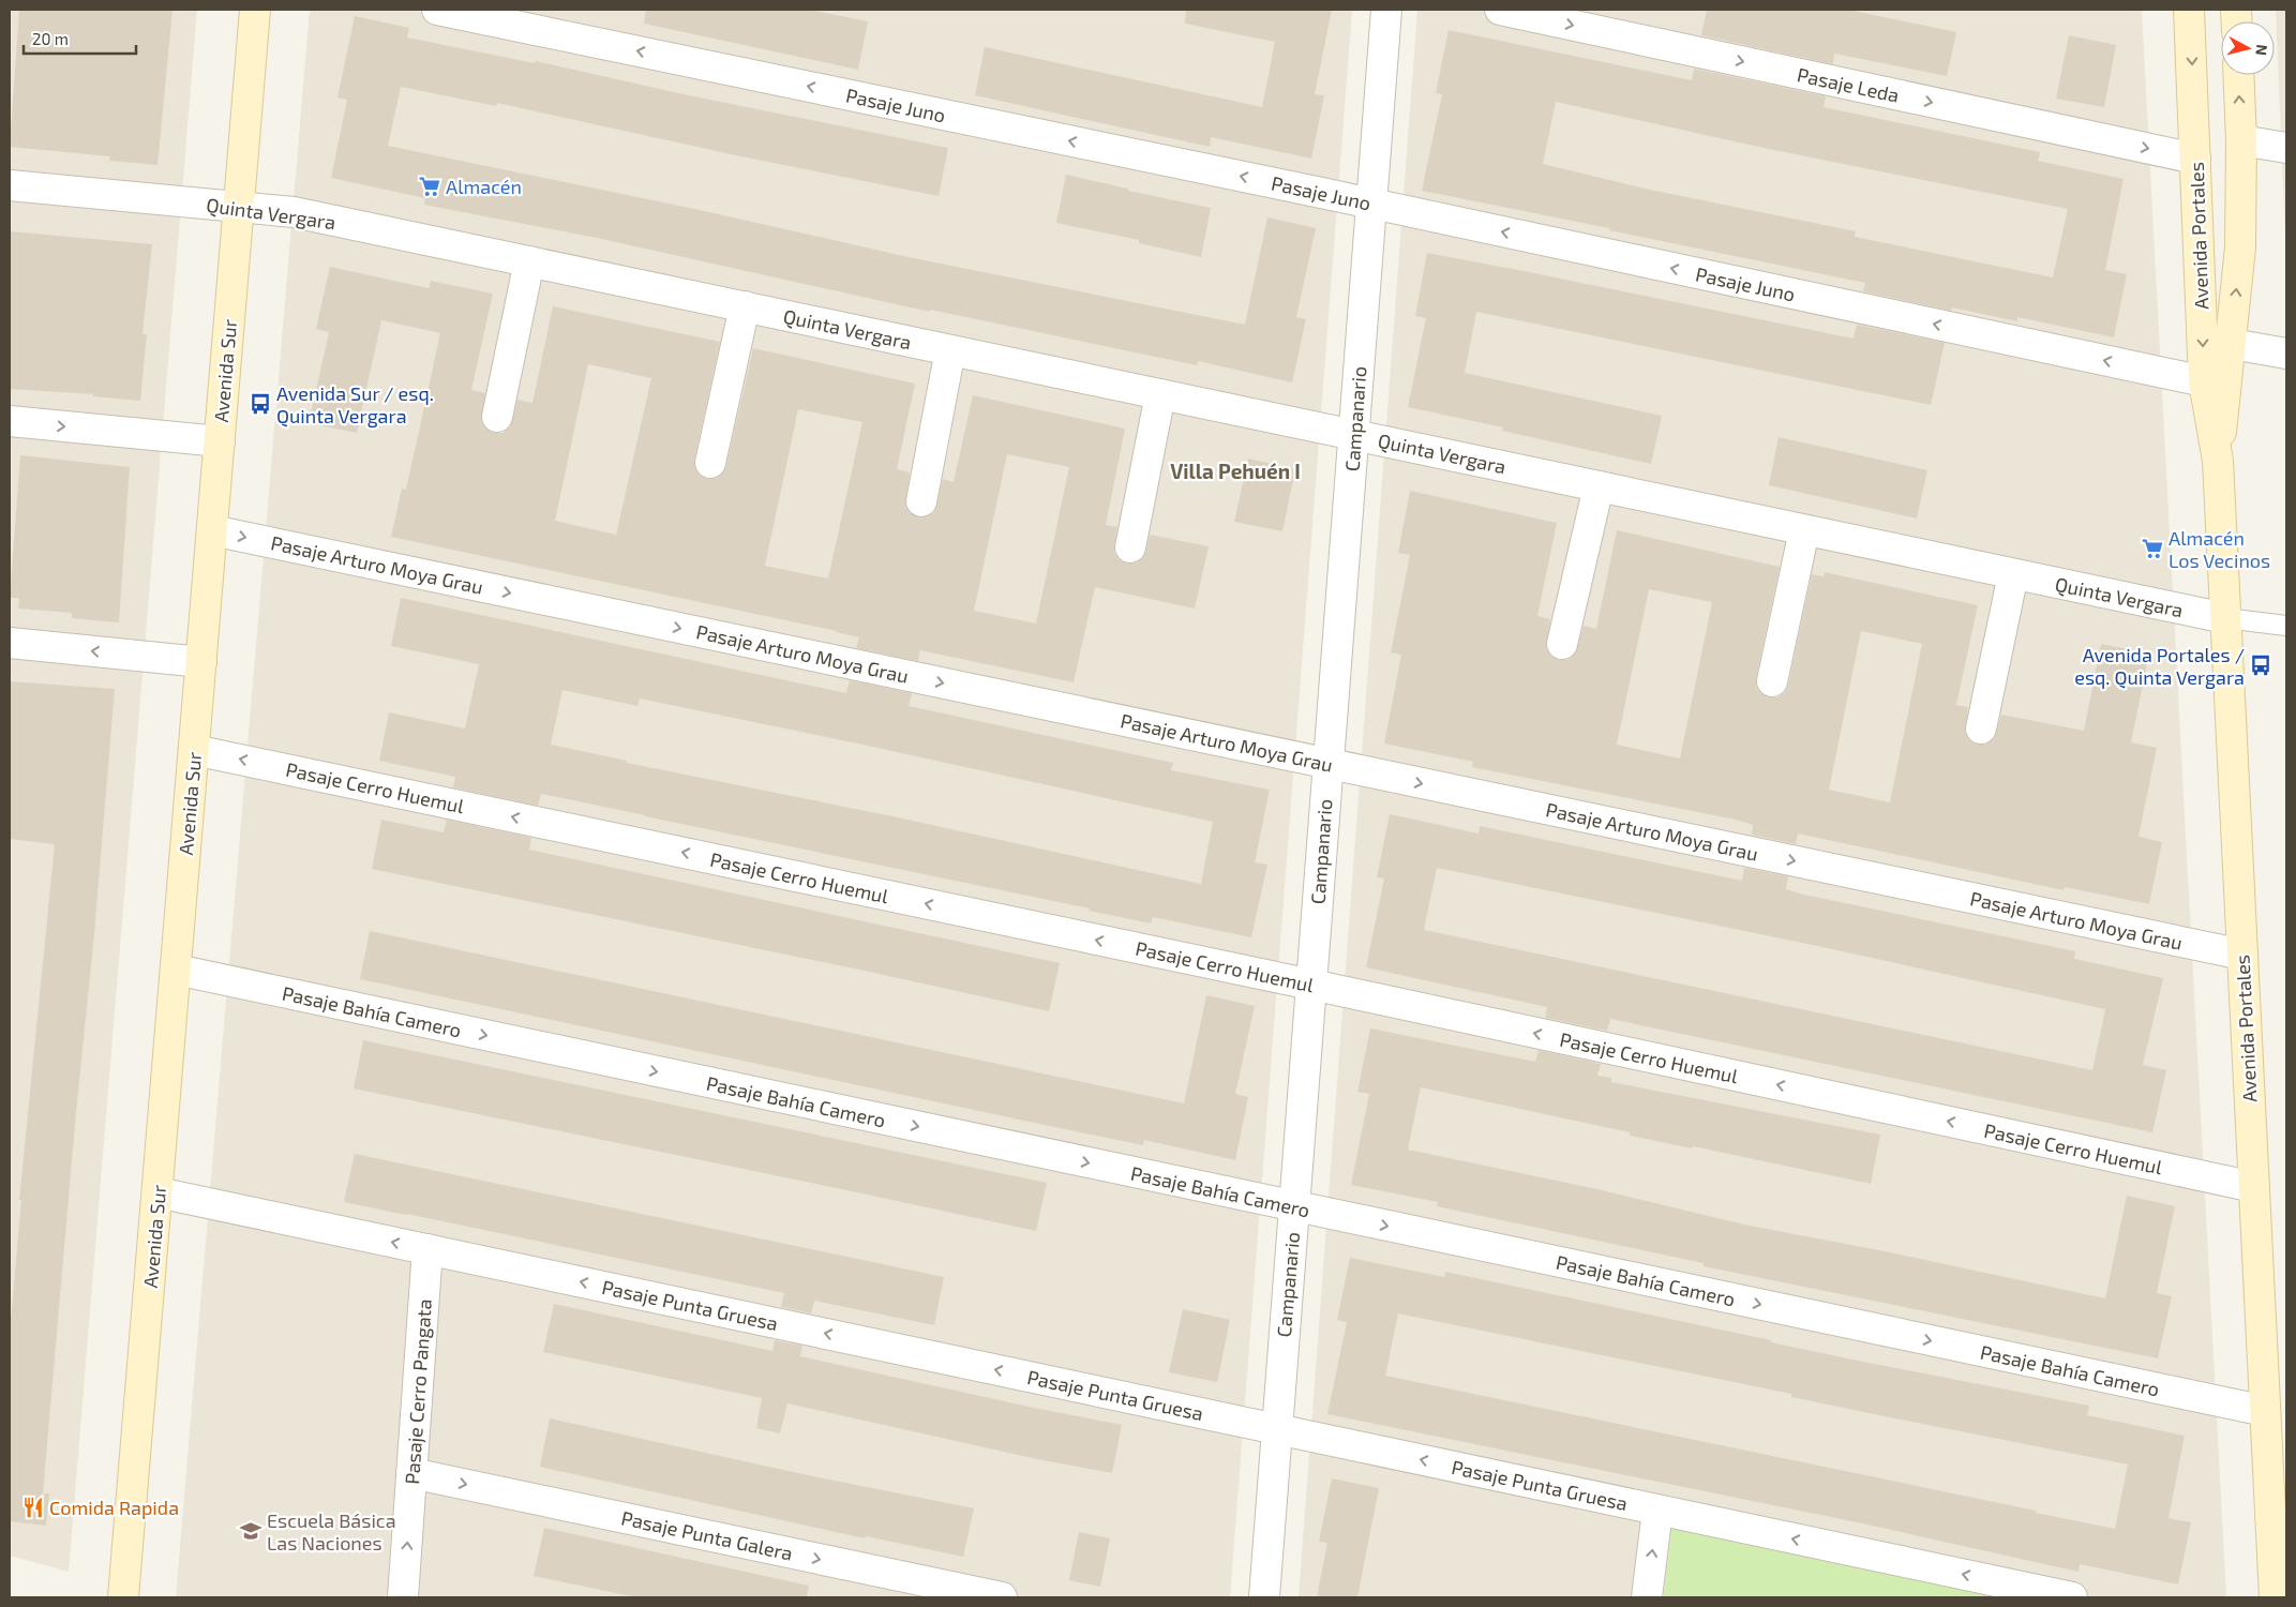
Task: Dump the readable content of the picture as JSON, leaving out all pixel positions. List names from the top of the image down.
{
  "streets": {
    "main road": ["Avenida Portales", "Avenida Sur"],
    "street": [
      "Pasaje Leda",
      "Pasaje Juno",
      "Quinta Vergara",
      "Campanario",
      "Pasaje Arturo Moya Grau",
      "Pasaje Cerro Huemul",
      "Pasaje Bahía Camero",
      "Pasaje Punta Gruesa",
      "Pasaje Cerro Pangata",
      "Pasaje Punta Galera"
    ]
  },
  "crossings": [
    ["Pasaje Leda", "Avenida Portales"],
    ["Pasaje Juno", "Avenida Portales"],
    ["Pasaje Juno", "Campanario"],
    ["Quinta Vergara", "Avenida Portales"],
    ["Quinta Vergara", "Avenida Sur"],
    ["Quinta Vergara", "Campanario"],
    ["Avenida Portales", "Pasaje Arturo Moya Grau"],
    ["Avenida Portales", "Pasaje Cerro Huemul"],
    ["Avenida Portales", "Pasaje Bahía Camero"],
    ["Avenida Sur", "Pasaje Arturo Moya Grau"],
    ["Avenida Sur", "Pasaje Cerro Huemul"],
    ["Avenida Sur", "Pasaje Bahía Camero"],
    ["Avenida Sur", "Pasaje Punta Gruesa"],
    ["Campanario", "Pasaje Arturo Moya Grau"],
    ["Campanario", "Pasaje Cerro Huemul"],
    ["Campanario", "Pasaje Bahía Camero"],
    ["Campanario", "Pasaje Punta Gruesa"],
    ["Pasaje Punta Gruesa", "Pasaje Cerro Pangata"],
    ["Pasaje Cerro Pangata", "Pasaje Punta Galera"]
  ],
  "one_way": [
    "Pasaje Leda",
    "Pasaje Juno",
    "Pasaje Arturo Moya Grau",
    "Pasaje Cerro Huemul",
    "Pasaje Bahía Camero",
    "Pasaje Punta Gruesa",
    "Pasaje Cerro Pangata",
    "Pasaje Punta Galera"
  ],
  "districts": ["Villa Pehuén I"],
  "places": {
    "supermarket": ["Almacén", "Almacén Los Vecinos"],
    "bus stop": ["Avenida Sur / esq. Quinta Vergara", "Avenida Portales / esq. Quinta Vergara"],
    "restaurant": ["Comida Rapida"],
    "school or university": ["Escuela Básica Las Naciones"]
  },
  "scale_bar": "20 m",
  "north": "right"
}
